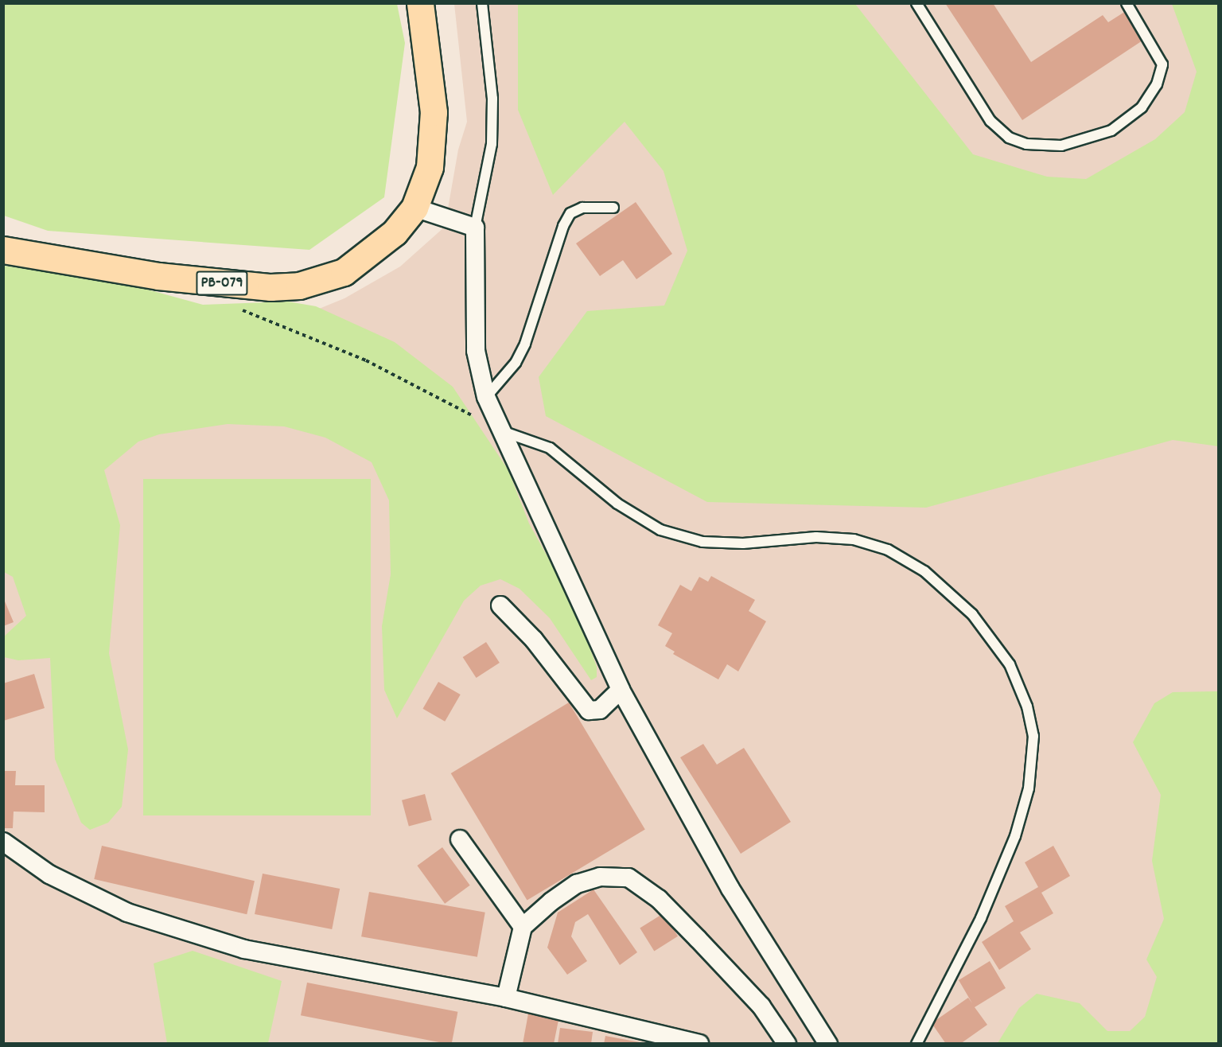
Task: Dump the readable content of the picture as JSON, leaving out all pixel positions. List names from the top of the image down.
{
  "streets": {
    "main road": ["PB-079"]
  }
}
